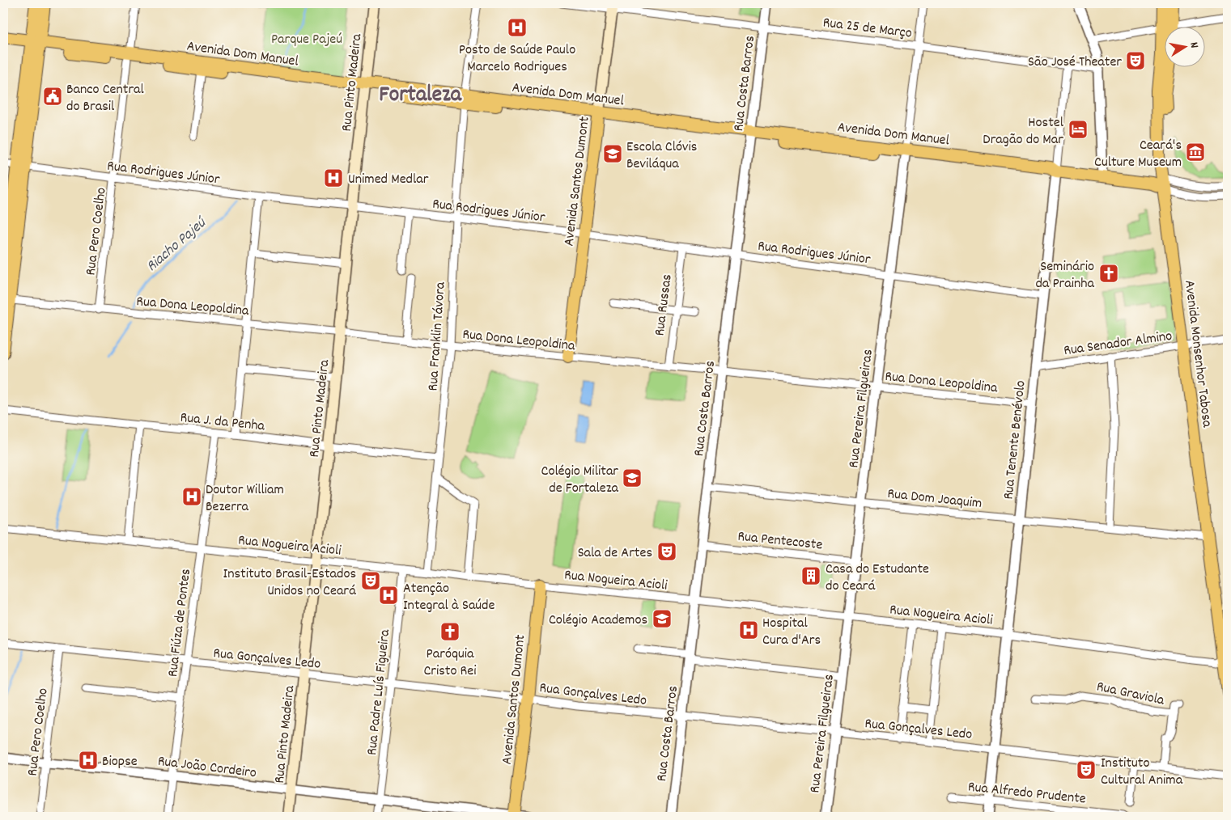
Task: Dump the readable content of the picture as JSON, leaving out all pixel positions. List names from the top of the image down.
{
  "streets": {
    "main road": [
      "Avenida Dom Manuel",
      "Rua Pinto Madeira",
      "Avenida Santos Dumont",
      "Avenida Monsenhor Tabosa"
    ],
    "street": [
      "Rua 25 de Março",
      "Rua Costa Barros",
      "Rua Rodrigues Júnior",
      "Rua Pero Coelho",
      "Rua Dona Leopoldina",
      "Rua Russas",
      "Rua Franklin Távora",
      "Rua Senador Almino",
      "Rua Pereira Filgueiras",
      "Rua J. da Penha",
      "Rua Tenente Benévolo",
      "Rua Dom Joaquim",
      "Rua Pentecoste",
      "Rua Nogueira Acioli",
      "Rua Fiúza de Pontes",
      "Rua Gonçalves Ledo",
      "Rua Padre Luís Figueira",
      "Rua Graviola",
      "Rua João Cordeiro",
      "Rua Alfredo Prudente"
    ]
  },
  "crossings": [
    ["Rua 25 de Março", "Rua Costa Barros"],
    ["Rua 25 de Março", "Avenida Santos Dumont"],
    ["Rua 25 de Março", "Rua Pereira Filgueiras"],
    ["Rua 25 de Março", "Rua Tenente Benévolo"],
    ["Avenida Dom Manuel", "Rua Pinto Madeira"],
    ["Avenida Dom Manuel", "Rua Costa Barros"],
    ["Avenida Dom Manuel", "Avenida Santos Dumont"],
    ["Avenida Dom Manuel", "Rua Pero Coelho"],
    ["Avenida Dom Manuel", "Rua Franklin Távora"],
    ["Avenida Dom Manuel", "Avenida Monsenhor Tabosa"],
    ["Avenida Dom Manuel", "Rua Pereira Filgueiras"],
    ["Avenida Dom Manuel", "Rua Tenente Benévolo"],
    ["Rua Pinto Madeira", "Rua Rodrigues Júnior"],
    ["Rua Pinto Madeira", "Rua Dona Leopoldina"],
    ["Rua Pinto Madeira", "Rua J. da Penha"],
    ["Rua Pinto Madeira", "Rua Nogueira Acioli"],
    ["Rua Pinto Madeira", "Rua Gonçalves Ledo"],
    ["Rua Pinto Madeira", "Rua João Cordeiro"],
    ["Rua Costa Barros", "Rua Rodrigues Júnior"],
    ["Rua Costa Barros", "Rua Dona Leopoldina"],
    ["Rua Costa Barros", "Rua Dom Joaquim"],
    ["Rua Costa Barros", "Rua Pentecoste"],
    ["Rua Costa Barros", "Rua Nogueira Acioli"],
    ["Rua Costa Barros", "Rua Gonçalves Ledo"],
    ["Rua Rodrigues Júnior", "Avenida Santos Dumont"],
    ["Rua Rodrigues Júnior", "Rua Pero Coelho"],
    ["Rua Rodrigues Júnior", "Rua Russas"],
    ["Rua Rodrigues Júnior", "Rua Franklin Távora"],
    ["Rua Rodrigues Júnior", "Rua Pereira Filgueiras"],
    ["Rua Rodrigues Júnior", "Rua Tenente Benévolo"],
    ["Avenida Santos Dumont", "Rua Dona Leopoldina"],
    ["Avenida Santos Dumont", "Rua Nogueira Acioli"],
    ["Avenida Santos Dumont", "Rua Gonçalves Ledo"],
    ["Avenida Santos Dumont", "Rua João Cordeiro"],
    ["Rua Pero Coelho", "Rua Dona Leopoldina"],
    ["Rua Pero Coelho", "Rua Gonçalves Ledo"],
    ["Rua Pero Coelho", "Rua João Cordeiro"],
    ["Rua Dona Leopoldina", "Rua Russas"],
    ["Rua Dona Leopoldina", "Rua Franklin Távora"],
    ["Rua Dona Leopoldina", "Rua Pereira Filgueiras"],
    ["Rua Dona Leopoldina", "Rua Tenente Benévolo"],
    ["Rua Franklin Távora", "Rua J. da Penha"],
    ["Rua Franklin Távora", "Rua Nogueira Acioli"],
    ["Rua Senador Almino", "Avenida Monsenhor Tabosa"],
    ["Rua Senador Almino", "Rua Tenente Benévolo"],
    ["Avenida Monsenhor Tabosa", "Rua Dom Joaquim"],
    ["Avenida Monsenhor Tabosa", "Rua Nogueira Acioli"],
    ["Rua Pereira Filgueiras", "Rua Dom Joaquim"],
    ["Rua Pereira Filgueiras", "Rua Pentecoste"],
    ["Rua Pereira Filgueiras", "Rua Nogueira Acioli"],
    ["Rua Pereira Filgueiras", "Rua Gonçalves Ledo"],
    ["Rua J. da Penha", "Rua Fiúza de Pontes"],
    ["Rua Tenente Benévolo", "Rua Dom Joaquim"],
    ["Rua Tenente Benévolo", "Rua Nogueira Acioli"],
    ["Rua Tenente Benévolo", "Rua Gonçalves Ledo"],
    ["Rua Tenente Benévolo", "Rua Alfredo Prudente"],
    ["Rua Nogueira Acioli", "Rua Fiúza de Pontes"],
    ["Rua Nogueira Acioli", "Rua Padre Luís Figueira"],
    ["Rua Fiúza de Pontes", "Rua Gonçalves Ledo"],
    ["Rua Fiúza de Pontes", "Rua João Cordeiro"],
    ["Rua Gonçalves Ledo", "Rua Padre Luís Figueira"],
    ["Rua Padre Luís Figueira", "Rua João Cordeiro"]
  ],
  "districts": ["Fortaleza"],
  "water": ["Riacho Pajeú"],
  "parks": ["Parque Pajeú"],
  "places": {
    "hospital": [
      "Posto de Saúde Paulo Marcelo Rodrigues",
      "Unimed Medlar",
      "Doutor William Bezerra",
      "Atenção Integral à Saúde",
      "Hospital Cura d'Ars",
      "Biopse"
    ],
    "theatre": [
      "São José Theater",
      "Sala de Artes",
      "Instituto Brasil-Estados Unidos no Ceará",
      "Instituto Cultural Anima"
    ],
    "public building": ["Banco Central do Brasil"],
    "hotel": ["Hostel Dragão do Mar"],
    "museum": ["Ceará's Culture Museum"],
    "school or university": ["Escola Clóvis Beviláqua", "Colégio Militar de Fortaleza", "Colégio Academos"],
    "church": ["Seminário da Prainha", "Paróquia Cristo Rei"],
    "building": ["Casa do Estudante do Ceará"]
  },
  "north": "right"
}
